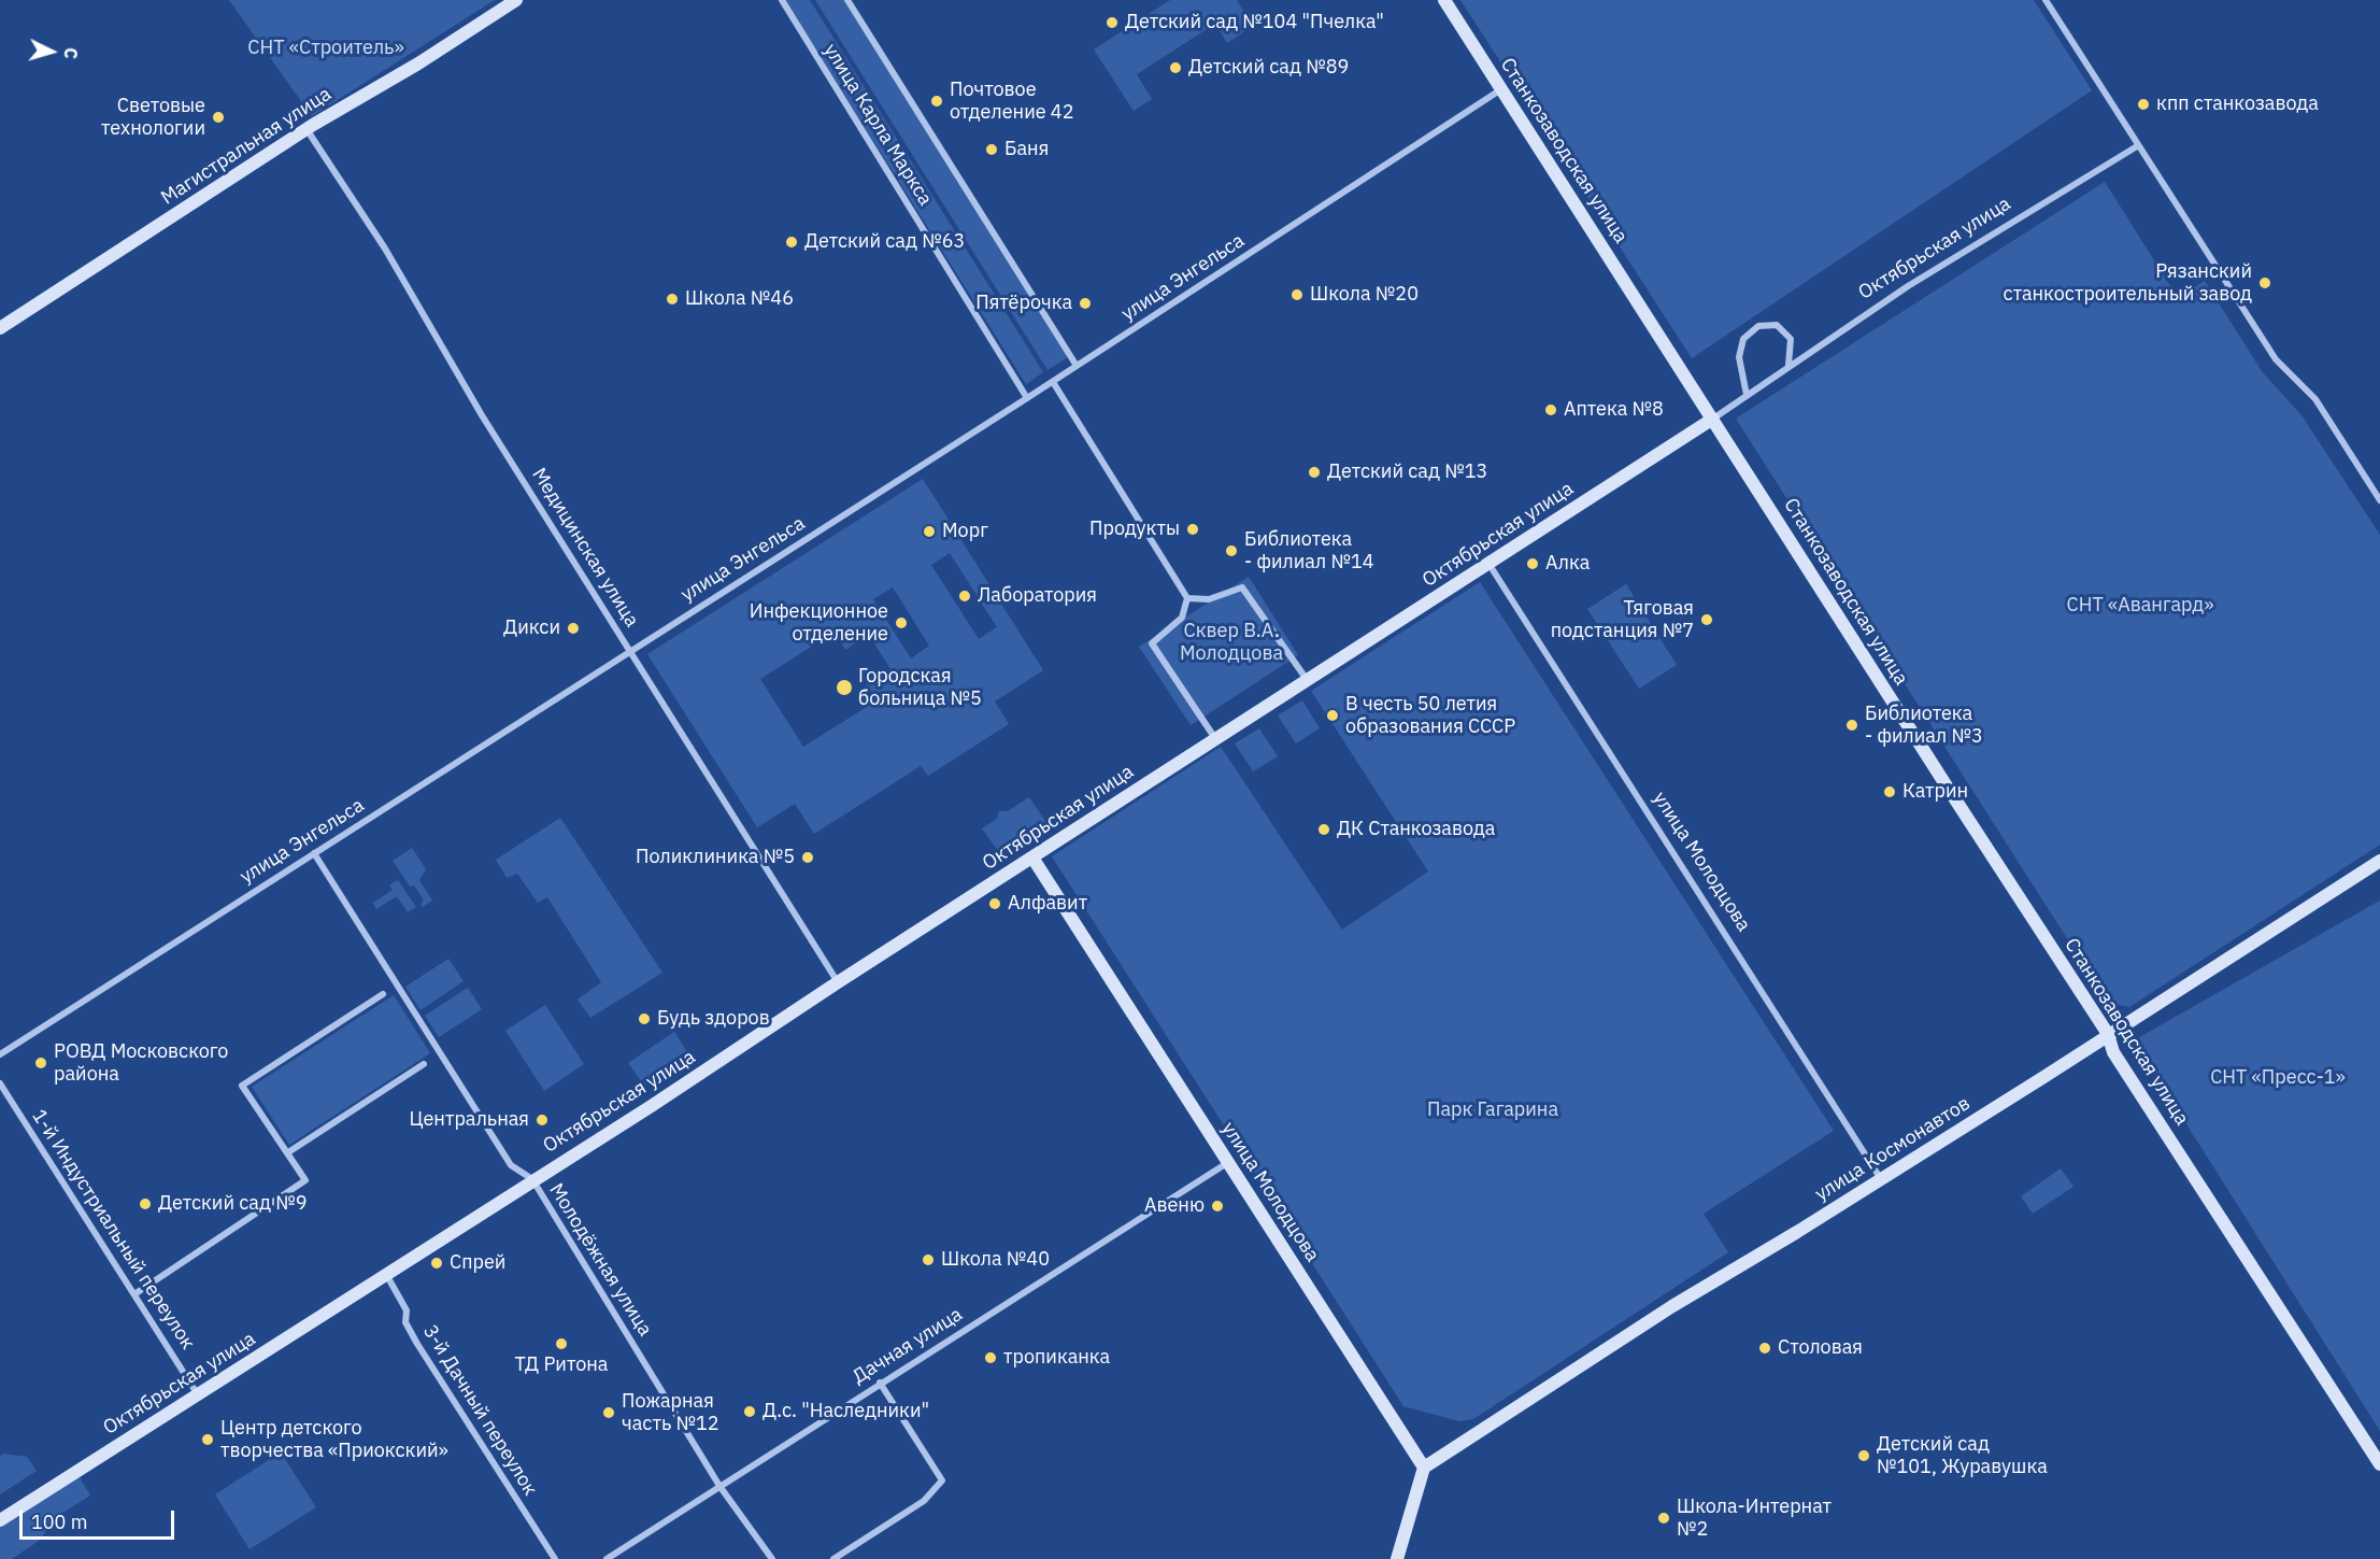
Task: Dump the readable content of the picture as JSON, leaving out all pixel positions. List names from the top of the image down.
{
  "streets": {
    "street": [
      "улица Карла Маркса",
      "Магистральная улица",
      "Станкозаводская улица",
      "Октябрьская улица",
      "улица Энгельса",
      "Медицинская улица",
      "улица Молодцова",
      "улица Космонавтов",
      "1-й Индустриальный переулок",
      "Молодёжная улица",
      "Дачная улица",
      "3-й Дачный переулок"
    ]
  },
  "crossings": [
    ["улица Карла Маркса", "улица Энгельса"],
    ["Магистральная улица", "Медицинская улица"],
    ["Станкозаводская улица", "Октябрьская улица"],
    ["Станкозаводская улица", "улица Энгельса"],
    ["Станкозаводская улица", "улица Космонавтов"],
    ["Октябрьская улица", "Медицинская улица"],
    ["Октябрьская улица", "улица Молодцова"],
    ["Октябрьская улица", "1-й Индустриальный переулок"],
    ["Октябрьская улица", "Молодёжная улица"],
    ["Октябрьская улица", "3-й Дачный переулок"],
    ["улица Энгельса", "Медицинская улица"],
    ["улица Энгельса", "Молодёжная улица"],
    ["улица Молодцова", "улица Космонавтов"],
    ["улица Молодцова", "Дачная улица"],
    ["Молодёжная улица", "Дачная улица"]
  ],
  "parks": [
    "СНТ «Строитель»",
    "СНТ «Авангард»",
    "Сквер В.А. Молодцова",
    "СНТ «Пресс-1»",
    "Парк Гагарина"
  ],
  "places": [
    "Детский сад №104 \"Пчелка\"",
    "Детский сад №89",
    "Почтовое отделение 42",
    "кпп станкозавода",
    "Световые технологии",
    "Баня",
    "Детский сад №63",
    "Рязанский станкостроительный завод",
    "Школа №20",
    "Школа №46",
    "Пятёрочка",
    "Аптека №8",
    "Детский сад №13",
    "Продукты",
    "Морг",
    "Библиотека - филиал №14",
    "Алка",
    "Лаборатория",
    "Тяговая подстанция №7",
    "Инфекционное отделение",
    "Дикси",
    "Городская больница №5",
    "В честь 50 летия образования СССР",
    "Библиотека - филиал №3",
    "Катрин",
    "ДК Станкозавода",
    "Поликлиника №5",
    "Алфавит",
    "Будь здоров",
    "РОВД Московского района",
    "Центральная",
    "Детский сад №9",
    "Авеню",
    "Школа №40",
    "Спрей",
    "ТД Ритона",
    "Столовая",
    "тропиканка",
    "Д.с. \"Наследники\"",
    "Пожарная часть №12",
    "Центр детского творчества «Приокский»",
    "Детский сад №101, Журавушка",
    "Школа-Интернат №2"
  ],
  "scale_bar": "100 m",
  "north": "right"
}
